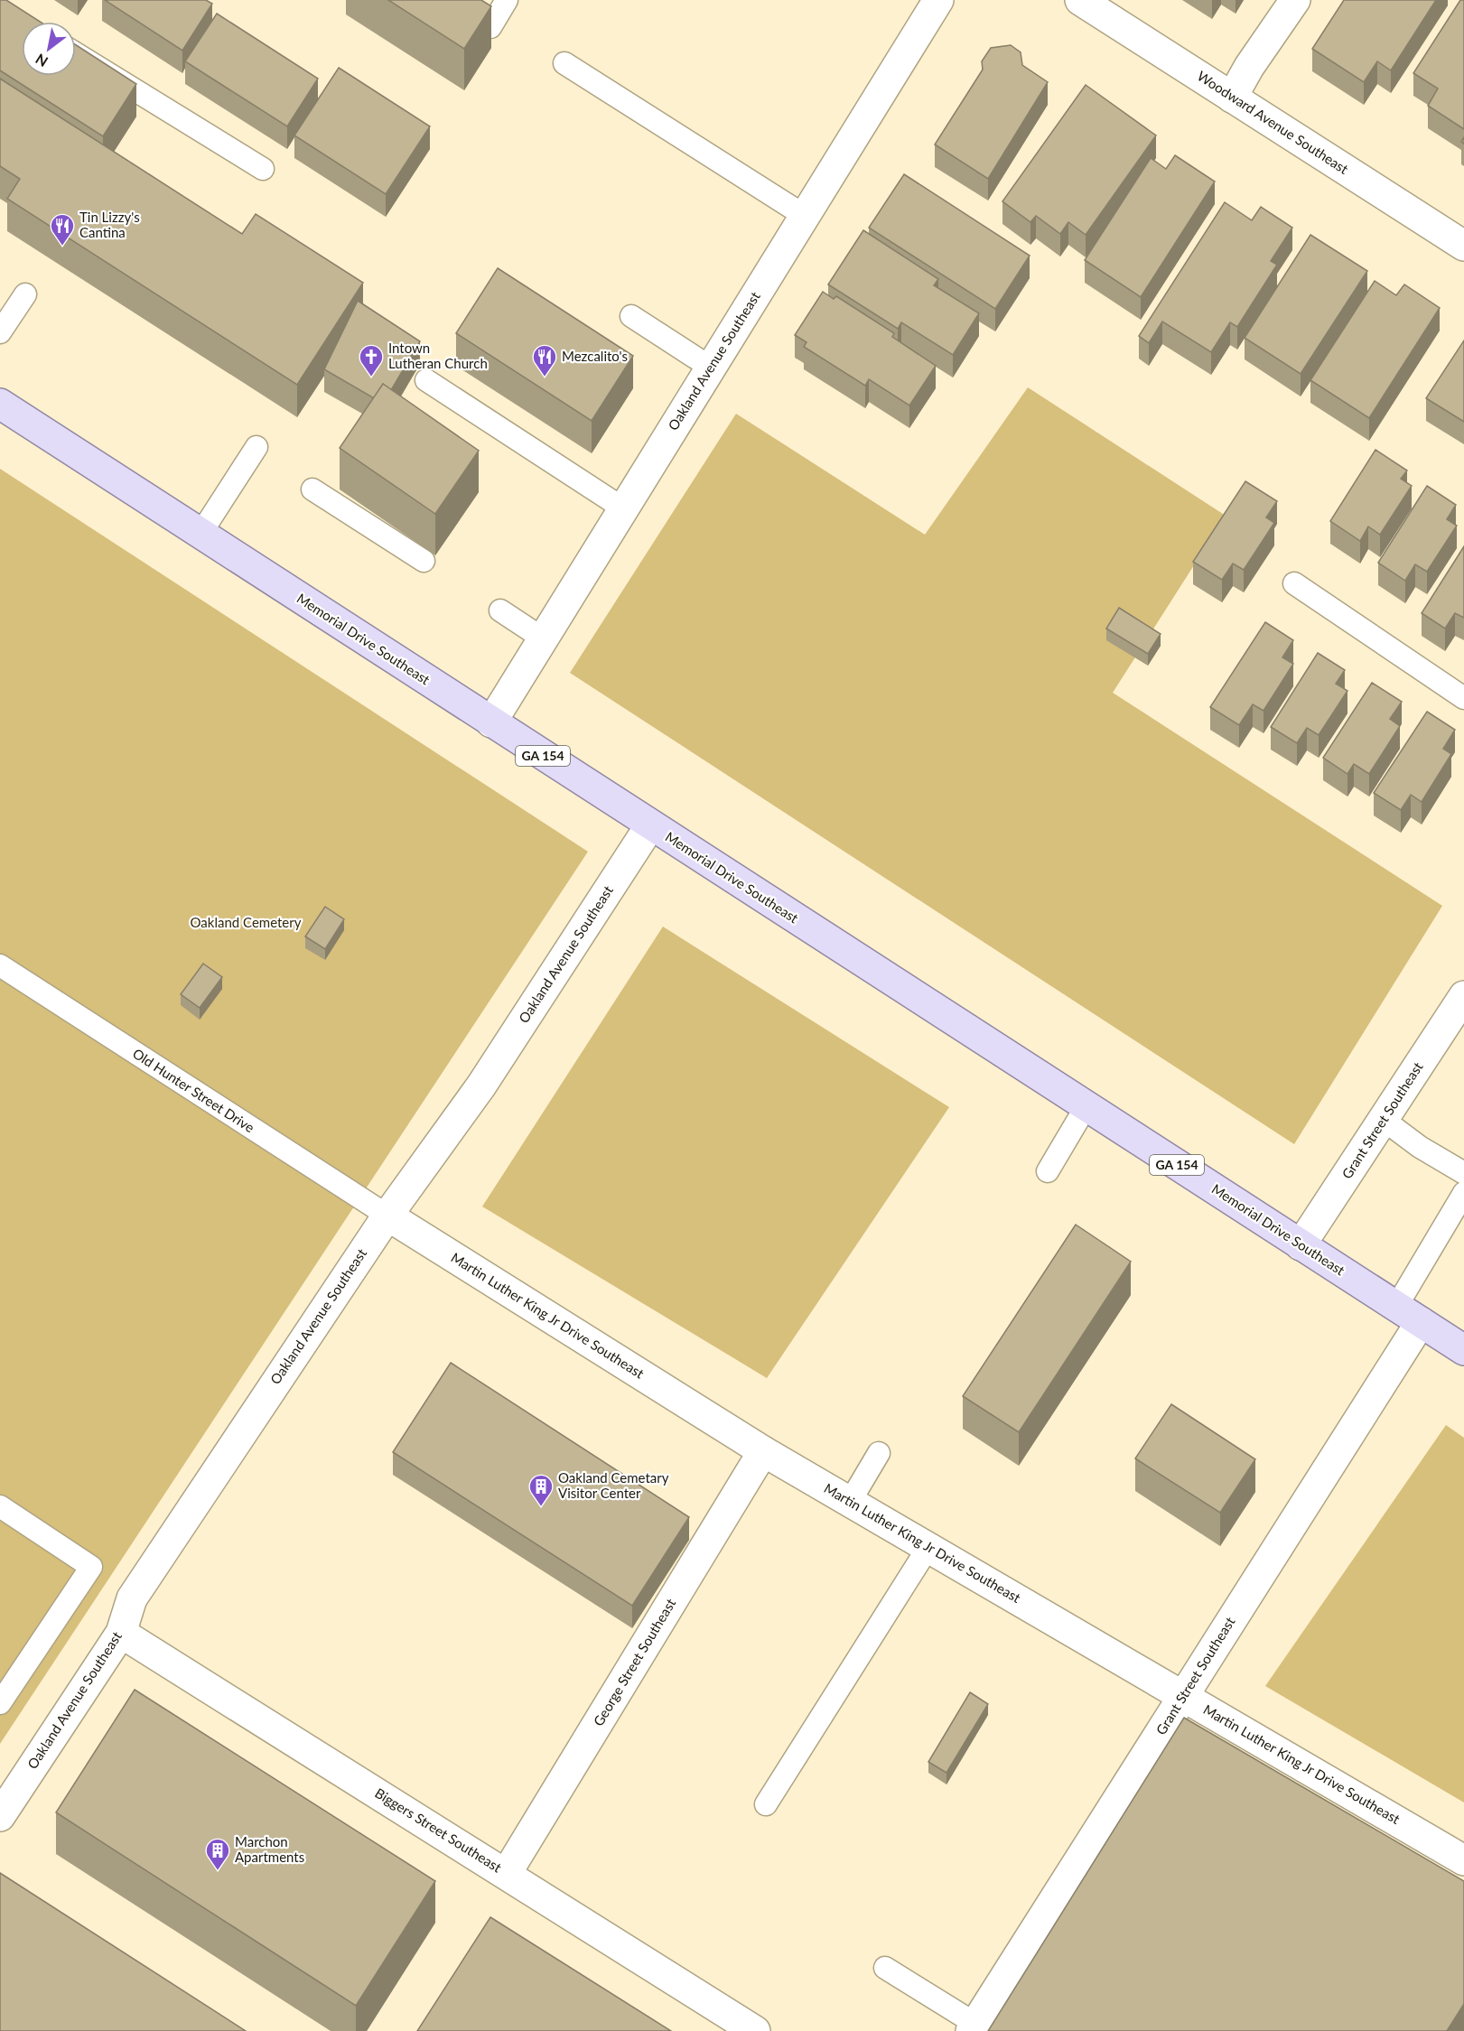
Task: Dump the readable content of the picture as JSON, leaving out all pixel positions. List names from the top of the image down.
{
  "streets": {
    "main road": ["Memorial Drive Southeast", "GA 154"],
    "street": [
      "Woodward Avenue Southeast",
      "Oakland Avenue Southeast",
      "Grant Street Southeast",
      "Martin Luther King Jr Drive Southeast",
      "George Street Southeast",
      "Biggers Street Southeast"
    ],
    "lane": ["Old Hunter Street Drive"]
  },
  "crossings": [
    ["Oakland Avenue Southeast", "Memorial Drive Southeast"],
    ["Oakland Avenue Southeast", "Old Hunter Street Drive"],
    ["Oakland Avenue Southeast", "Martin Luther King Jr Drive Southeast"],
    ["Oakland Avenue Southeast", "Biggers Street Southeast"],
    ["Memorial Drive Southeast", "Grant Street Southeast"],
    ["Old Hunter Street Drive", "Martin Luther King Jr Drive Southeast"],
    ["Grant Street Southeast", "Martin Luther King Jr Drive Southeast"],
    ["Martin Luther King Jr Drive Southeast", "George Street Southeast"],
    ["George Street Southeast", "Biggers Street Southeast"]
  ],
  "parks": ["Oakland Cemetery"],
  "places": {
    "restaurant": ["Tin Lizzy's Cantina", "Mezcalito's"],
    "church": ["Intown Lutheran Church"],
    "building": ["Oakland Cemetary Visitor Center", "Marchon Apartments"]
  },
  "north": "bottom left"
}
